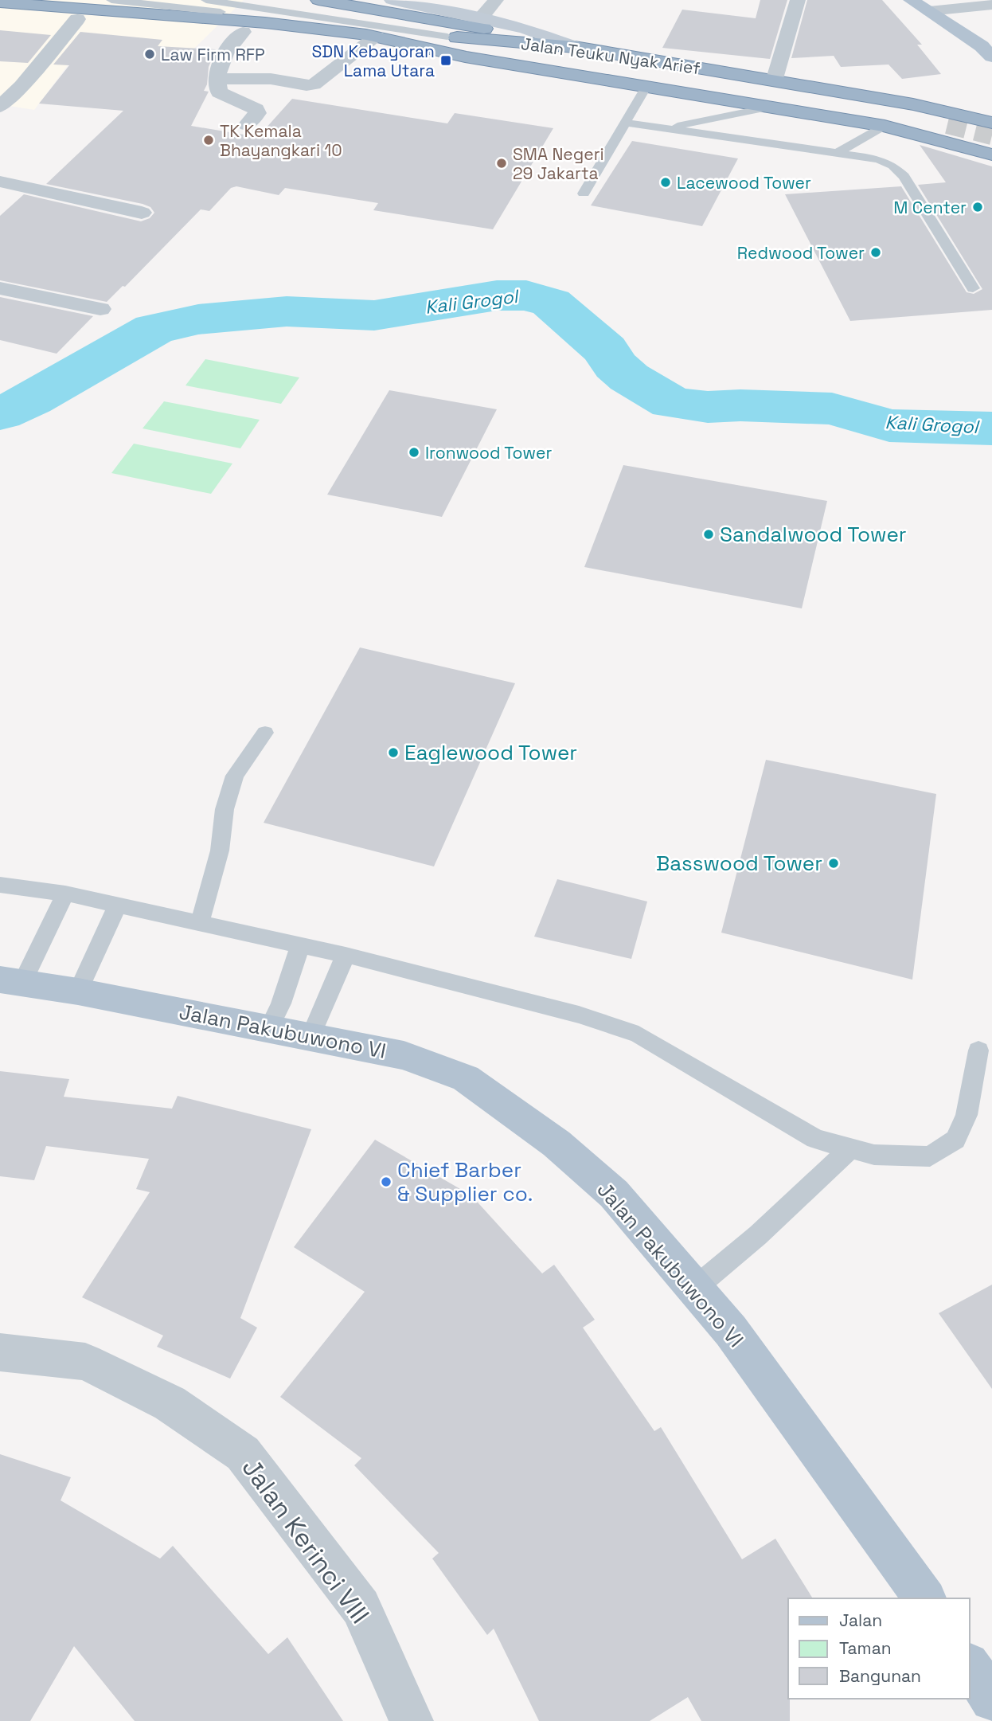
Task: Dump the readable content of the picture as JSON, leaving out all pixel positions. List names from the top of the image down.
{
  "streets": {
    "highway": ["Jalan Teuku Nyak Arief"],
    "main road": ["Jalan Pakubuwono VI"],
    "street": ["Jalan Kerinci VIII"]
  },
  "water": ["Kali Grogol"],
  "places": {
    "other": [
      "Law Firm RFP",
      "TK Kemala Bhayangkari 10",
      "SMA Negeri 29 Jakarta",
      "Lacewood Tower",
      "M Center",
      "Redwood Tower",
      "Ironwood Tower",
      "Sandalwood Tower",
      "Eaglewood Tower",
      "Basswood Tower",
      "Chief Barber & Supplier co."
    ],
    "transit": ["SDN Kebayoran Lama Utara"]
  },
  "legend": ["Jalan", "Taman", "Bangunan"]
}
